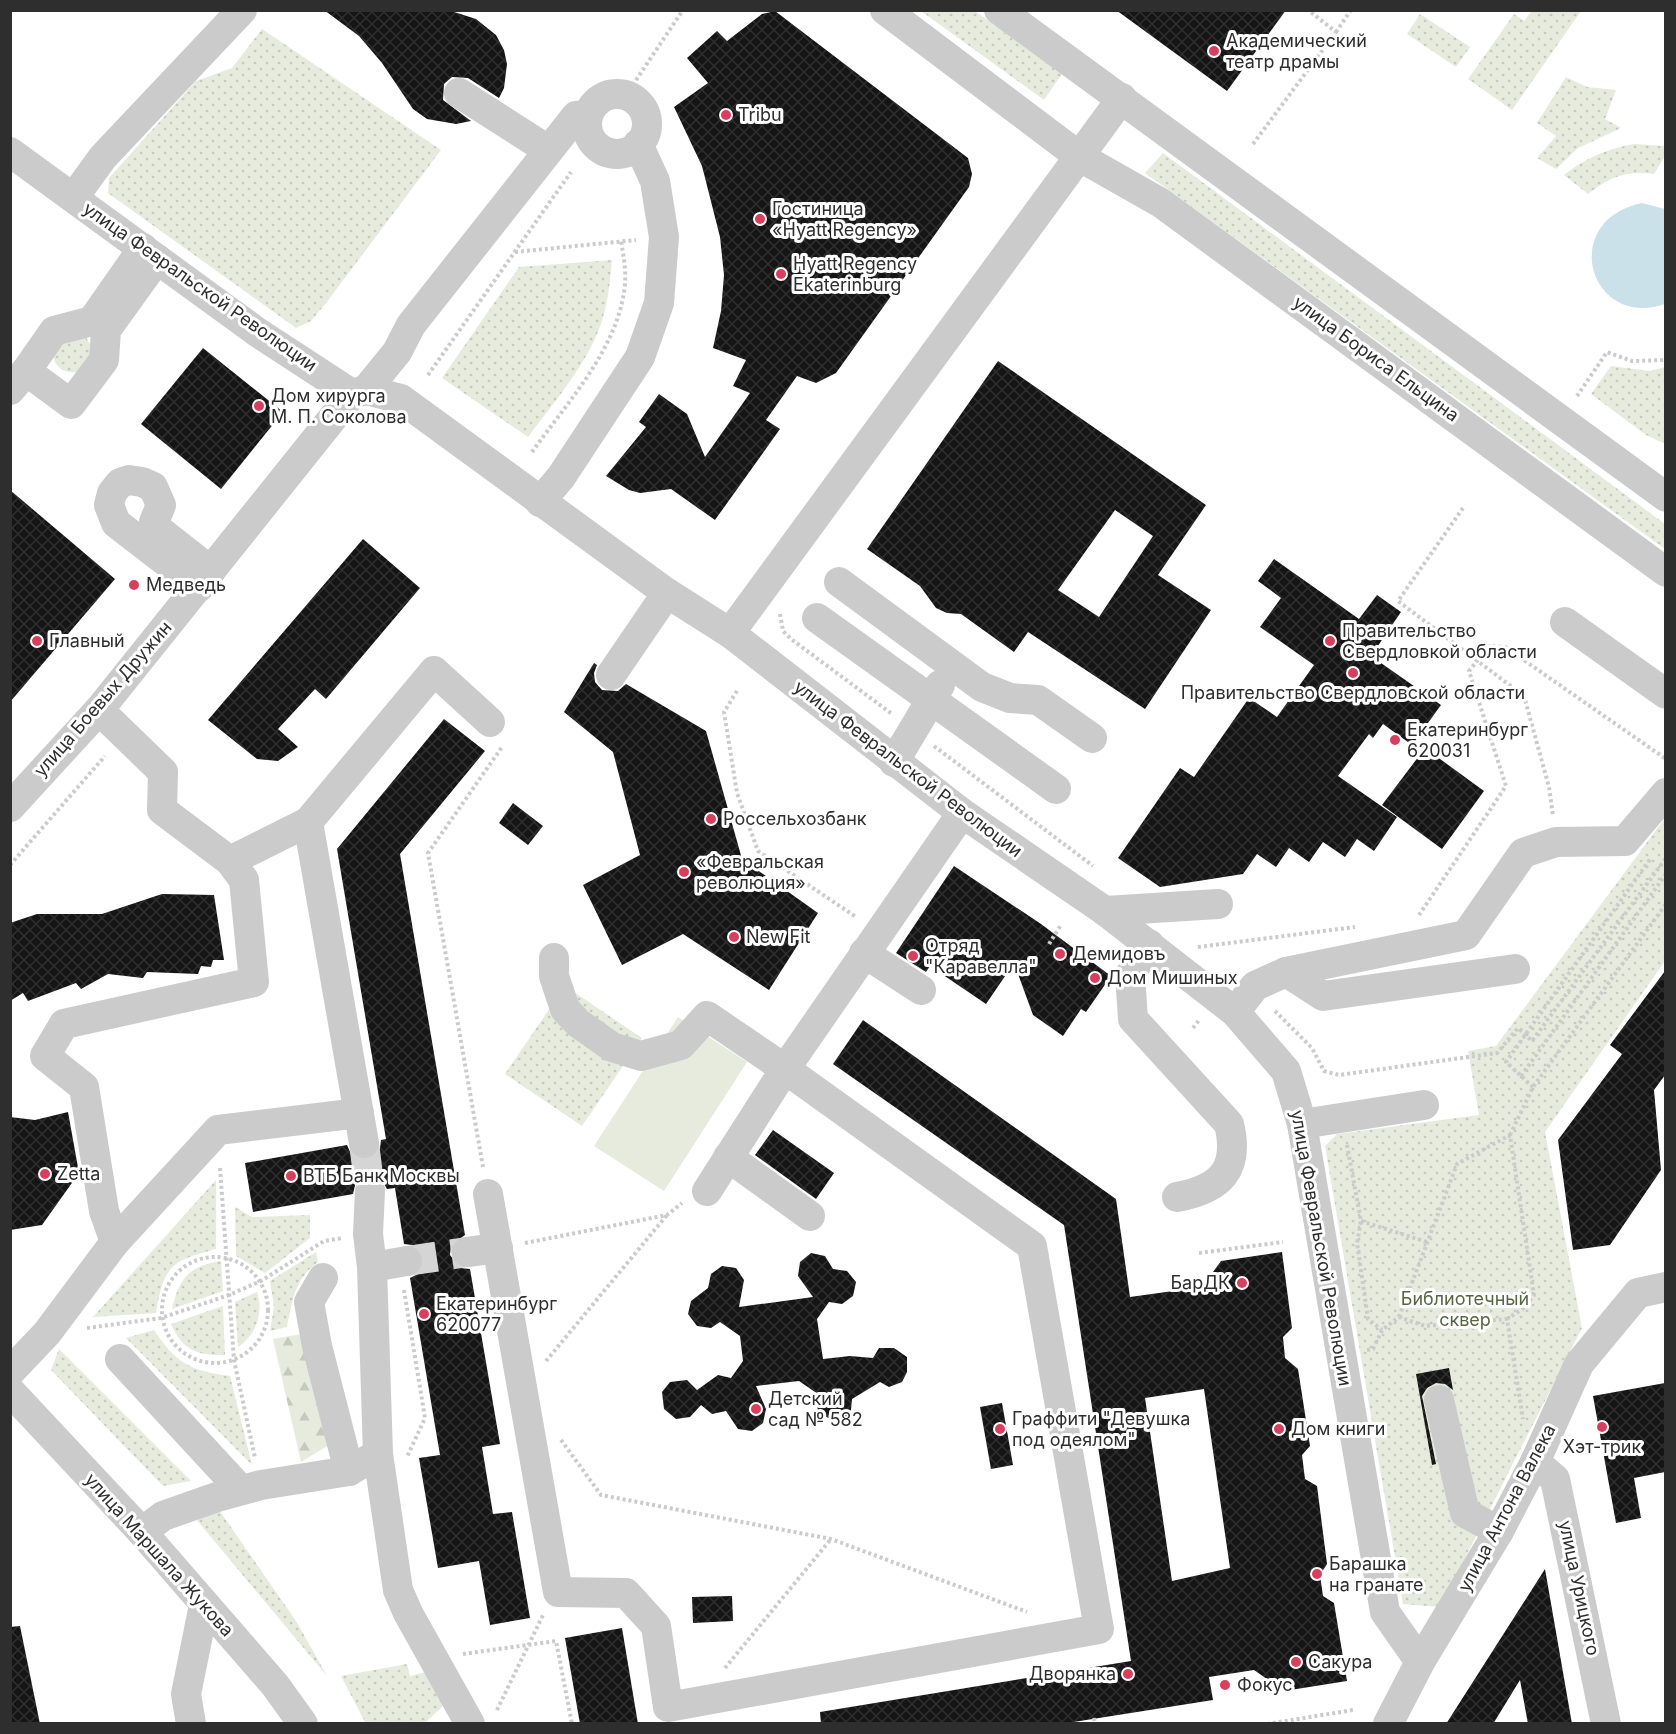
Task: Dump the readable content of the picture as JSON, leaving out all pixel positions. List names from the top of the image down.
{
  "streets": {
    "street": [
      "улица Февральской Революции",
      "улица Бориса Ельцина",
      "улица Боевых Дружин",
      "улица Антона Валека",
      "улица Маршала Жукова",
      "улица Урицкого"
    ]
  },
  "crossings": [
    ["улица Февральской Революции", "улица Боевых Дружин"],
    ["улица Февральской Революции", "улица Антона Валека"],
    ["улица Антона Валека", "улица Урицкого"]
  ],
  "parks": ["Библиотечный сквер"],
  "places": [
    "Академический театр драмы",
    "Tribu",
    "Гостиница «Hyatt Regency»",
    "Hyatt Regency Ekaterinburg",
    "Дом хирурга М. П. Соколова",
    "Медведь",
    "Главный",
    "Правительство Свердловкой области",
    "Правительство Свердловской области",
    "Екатеринбург 620031",
    "Россельхозбанк",
    "«Февральская революция»",
    "New Fit",
    "Демидовъ",
    "Отряд \"Каравелла\"",
    "Дом Мишиных",
    "Zetta",
    "ВТБ Банк Москвы",
    "БарДК",
    "Екатеринбург 620077",
    "Детский сад № 582",
    "Хэт-трик",
    "Граффити \"Девушка под одеялом\"",
    "Дом книги",
    "Барашка на гранате",
    "Сакура",
    "Дворянка",
    "Фокус"
  ]
}
